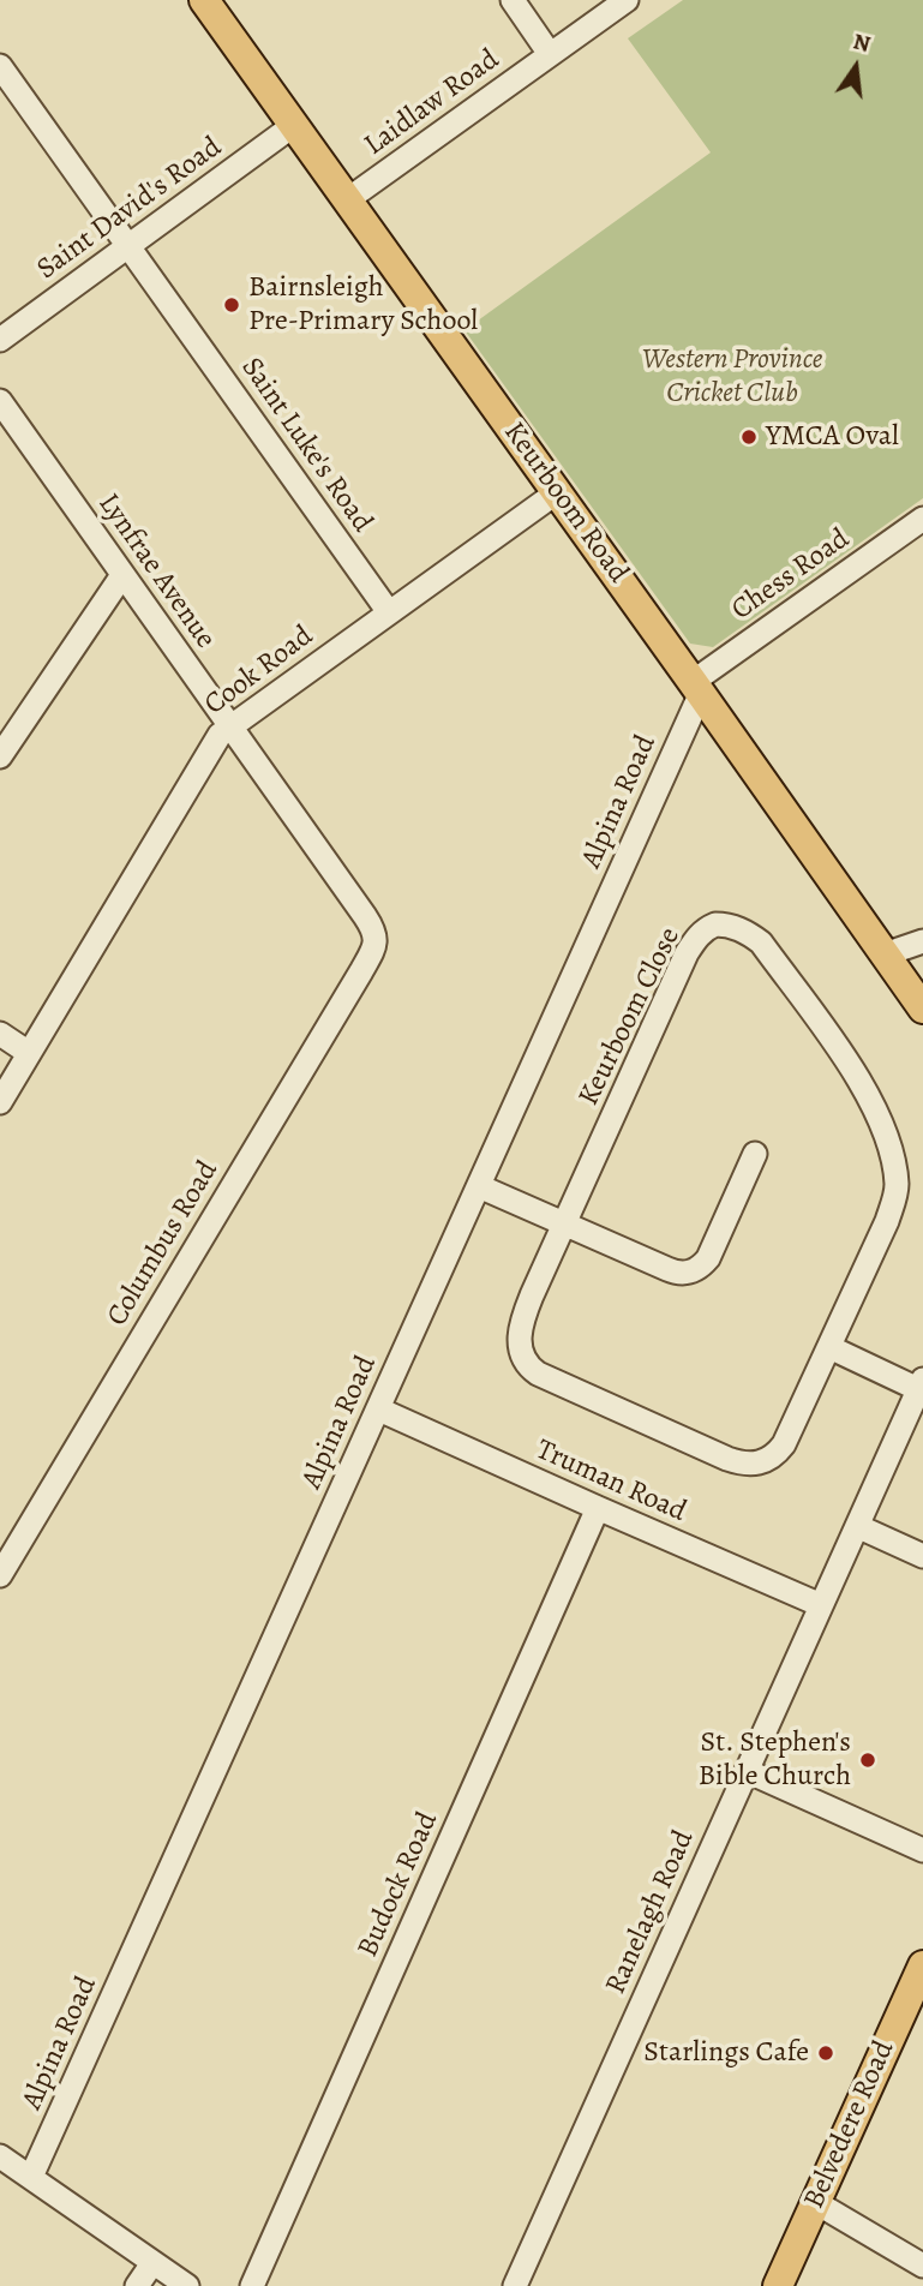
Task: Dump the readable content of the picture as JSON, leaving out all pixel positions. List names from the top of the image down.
{
  "streets": {
    "main road": ["Keurboom Road", "Belvedere Road"],
    "street": [
      "Laidlaw Road",
      "Saint David's Road",
      "Saint Luke's Road",
      "Lynfrae Avenue",
      "Chess Road",
      "Cook Road",
      "Alpina Road",
      "Keurboom Close",
      "Columbus Road",
      "Truman Road",
      "Budock Road",
      "Ranelagh Road"
    ]
  },
  "crossings": [
    ["Laidlaw Road", "Keurboom Road"],
    ["Saint David's Road", "Saint Luke's Road"],
    ["Saint David's Road", "Keurboom Road"],
    ["Saint Luke's Road", "Cook Road"],
    ["Keurboom Road", "Chess Road"],
    ["Keurboom Road", "Cook Road"],
    ["Keurboom Road", "Alpina Road"],
    ["Lynfrae Avenue", "Cook Road"],
    ["Lynfrae Avenue", "Columbus Road"],
    ["Chess Road", "Alpina Road"],
    ["Alpina Road", "Truman Road"],
    ["Truman Road", "Budock Road"],
    ["Truman Road", "Ranelagh Road"]
  ],
  "parks": ["Western Province Cricket Club"],
  "places": [
    "Bairnsleigh Pre-Primary School",
    "YMCA Oval",
    "St. Stephen's Bible Church",
    "Starlings Cafe"
  ],
  "north": "top"
}
